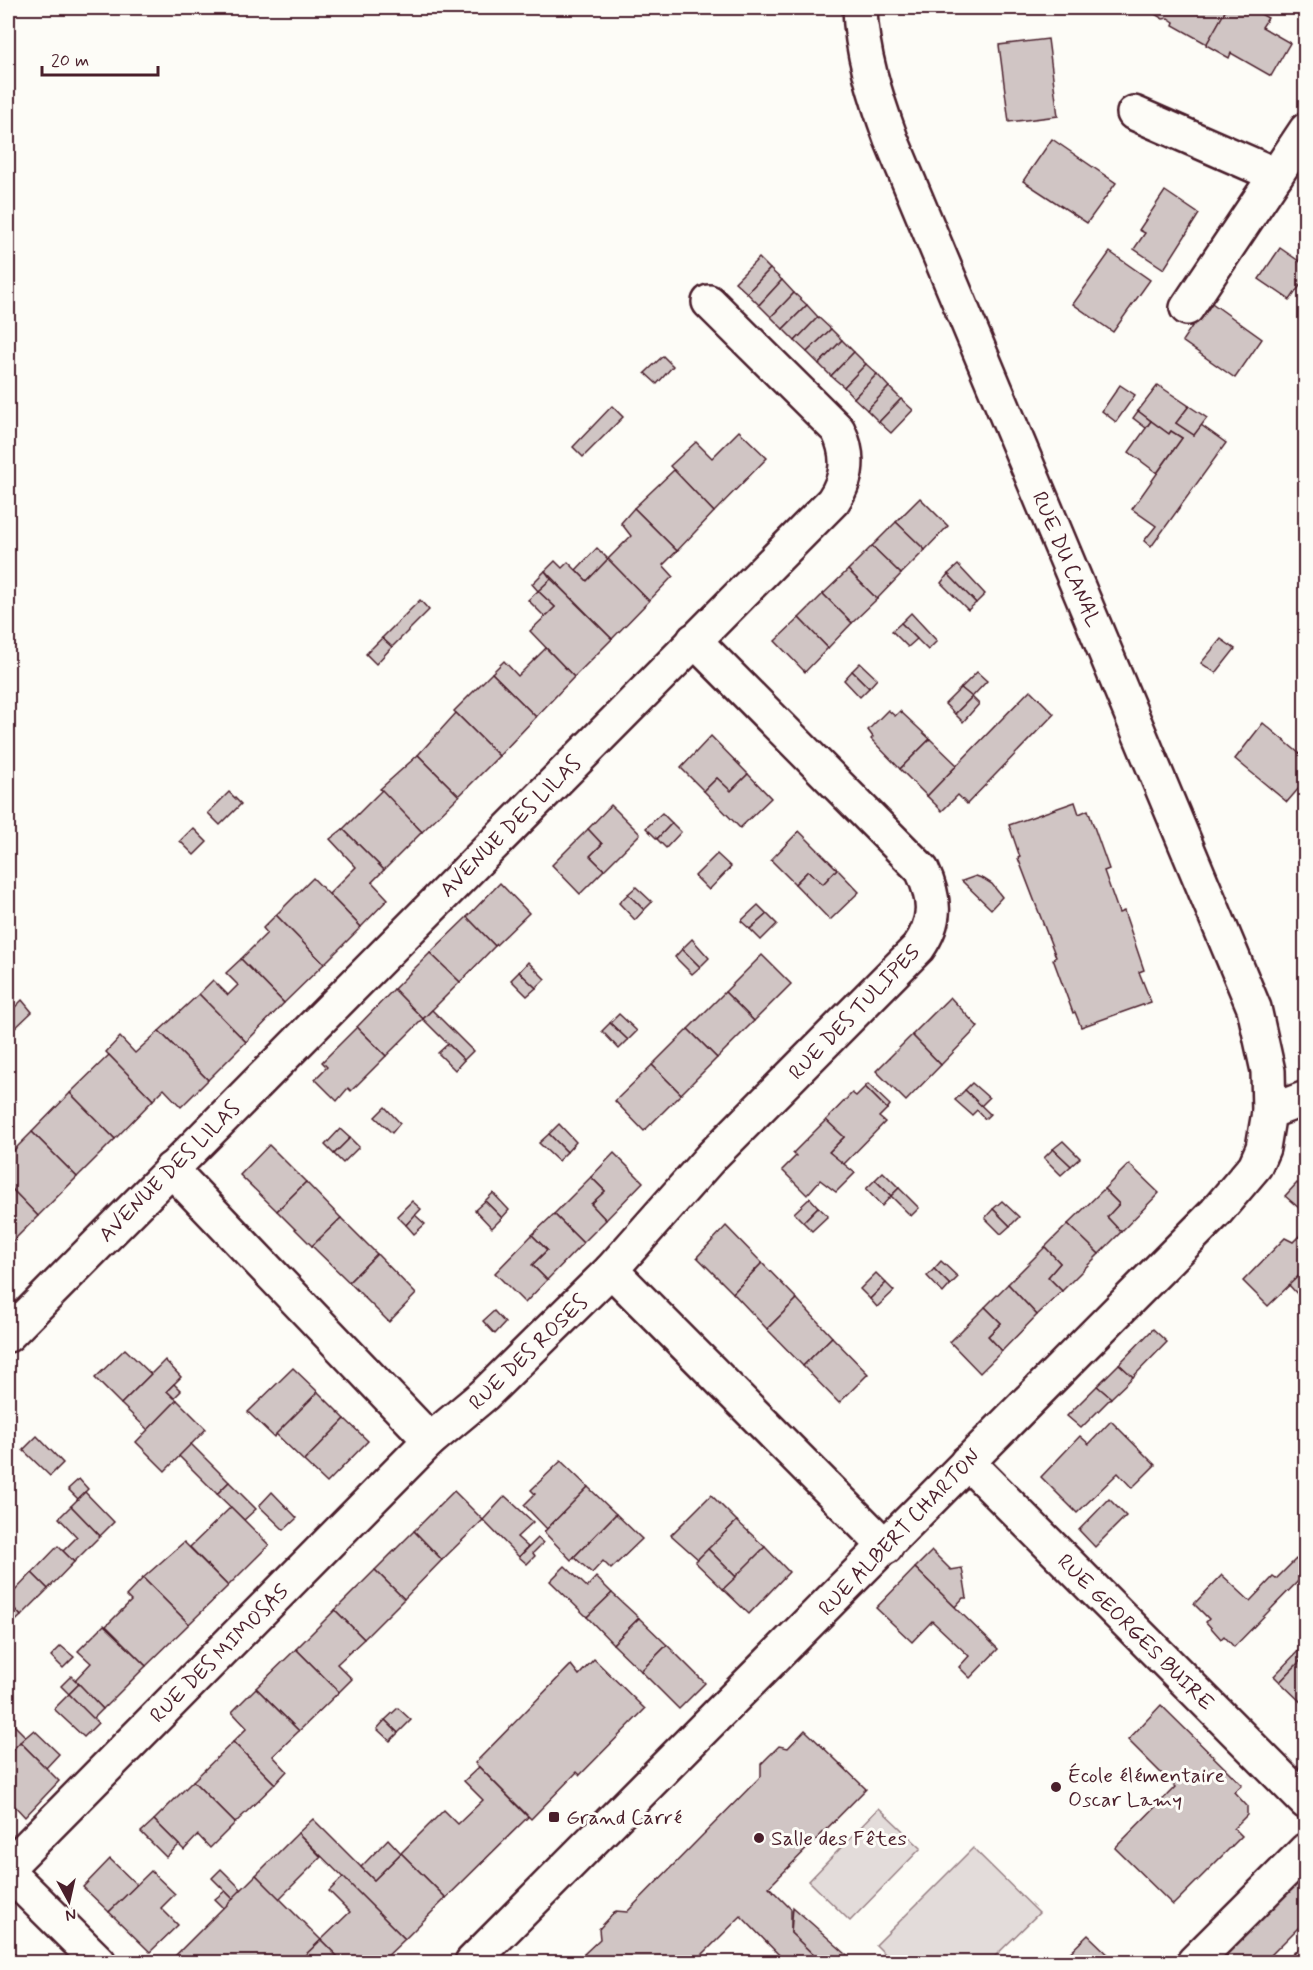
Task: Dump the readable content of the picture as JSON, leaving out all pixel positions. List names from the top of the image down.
{
  "streets": {
    "street": [
      "RUE DU CANAL",
      "AVENUE DES LILAS",
      "RUE DES TULIPES",
      "RUE DES ROSES",
      "RUE ALBERT CHARTON",
      "RUE GEORGES BUIRE",
      "RUE DES MIMOSAS"
    ]
  },
  "crossings": [
    ["RUE DU CANAL", "RUE ALBERT CHARTON"],
    ["AVENUE DES LILAS", "RUE DES TULIPES"],
    ["RUE DES TULIPES", "RUE DES ROSES"],
    ["RUE DES ROSES", "RUE DES MIMOSAS"],
    ["RUE ALBERT CHARTON", "RUE GEORGES BUIRE"]
  ],
  "places": {
    "other": ["École élémentaire Oscar Lamy", "Salle des Fêtes"],
    "transit": ["Grand Carré"]
  },
  "scale_bar": "20 m",
  "north": "bottom"
}
